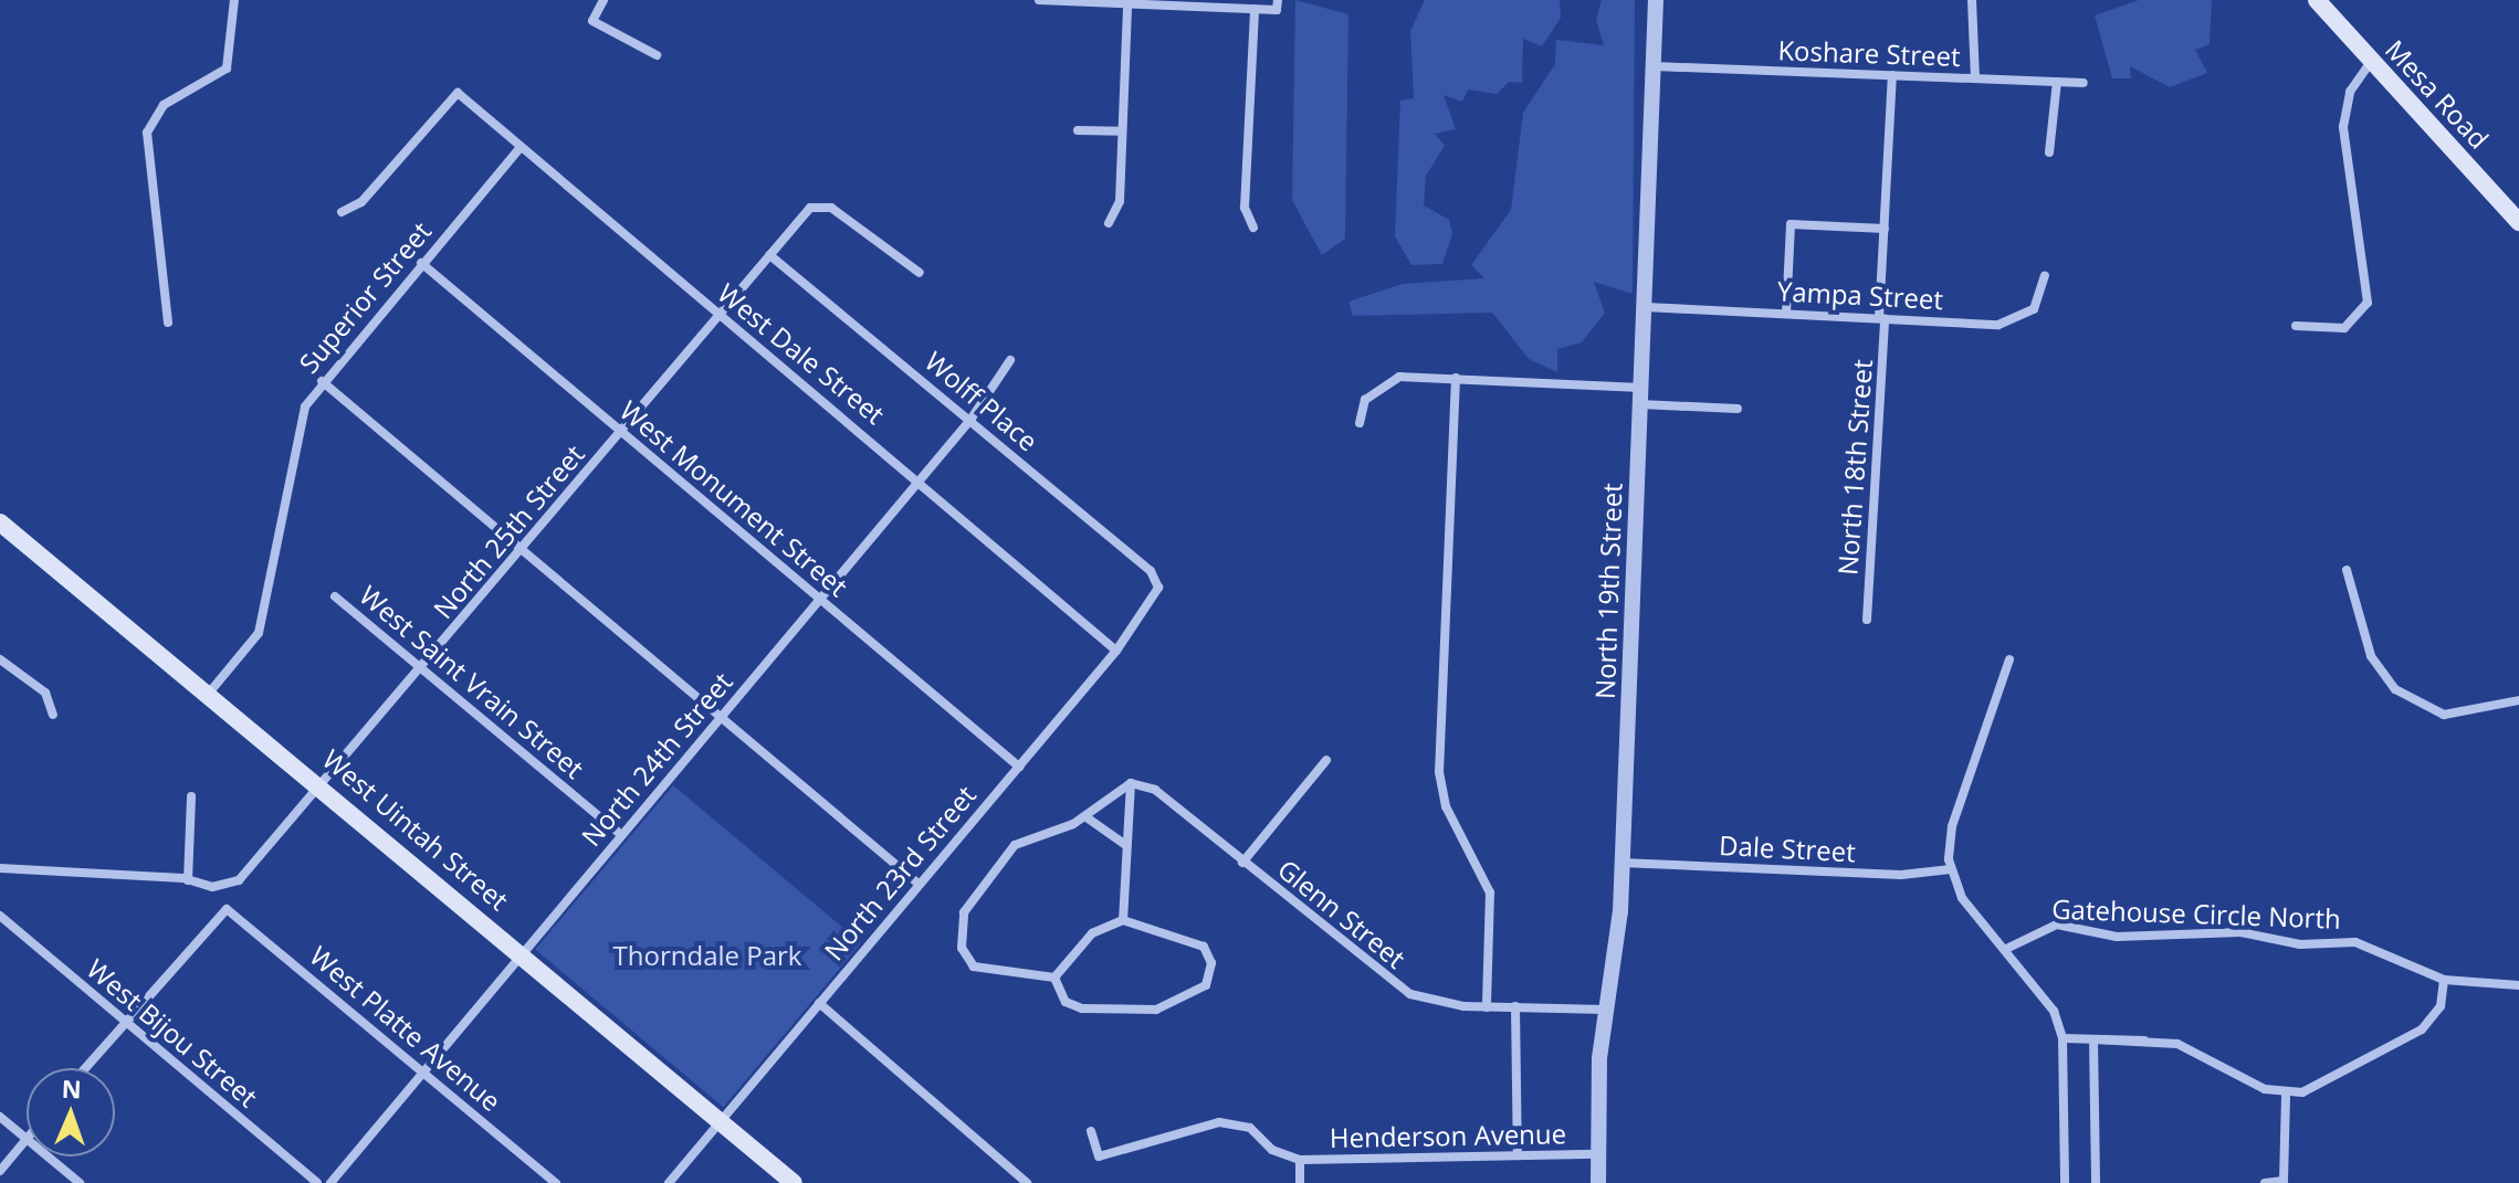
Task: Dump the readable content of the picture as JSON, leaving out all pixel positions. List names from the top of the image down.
{
  "streets": {
    "main road": ["Mesa Road", "West Uintah Street"],
    "street": [
      "Koshare Street",
      "Yampa Street",
      "Superior Street",
      "West Dale Street",
      "Wolff Place",
      "North 18th Street",
      "West Monument Street",
      "North 25th Street",
      "North 19th Street",
      "West Saint Vrain Street",
      "North 24th Street",
      "Dale Street",
      "North 23rd Street",
      "Glenn Street",
      "Gatehouse Circle North",
      "West Platte Avenue",
      "West Bijou Street",
      "Henderson Avenue"
    ]
  },
  "crossings": [
    ["Koshare Street", "North 18th Street"],
    ["Koshare Street", "North 19th Street"],
    ["Yampa Street", "North 18th Street"],
    ["Yampa Street", "North 19th Street"],
    ["Superior Street", "West Dale Street"],
    ["Superior Street", "West Monument Street"],
    ["Superior Street", "West Uintah Street"],
    ["West Dale Street", "North 25th Street"],
    ["West Dale Street", "North 24th Street"],
    ["West Dale Street", "North 23rd Street"],
    ["Wolff Place", "North 25th Street"],
    ["Wolff Place", "North 24th Street"],
    ["Wolff Place", "North 23rd Street"],
    ["West Monument Street", "North 25th Street"],
    ["West Monument Street", "North 24th Street"],
    ["West Monument Street", "North 23rd Street"],
    ["North 25th Street", "West Saint Vrain Street"],
    ["North 25th Street", "West Uintah Street"],
    ["North 19th Street", "Dale Street"],
    ["North 19th Street", "Glenn Street"],
    ["North 19th Street", "Henderson Avenue"],
    ["West Saint Vrain Street", "North 24th Street"],
    ["North 24th Street", "West Uintah Street"],
    ["North 24th Street", "West Platte Avenue"],
    ["West Uintah Street", "North 23rd Street"],
    ["West Platte Avenue", "West Bijou Street"]
  ],
  "parks": ["Thorndale Park"],
  "north": "top"
}
